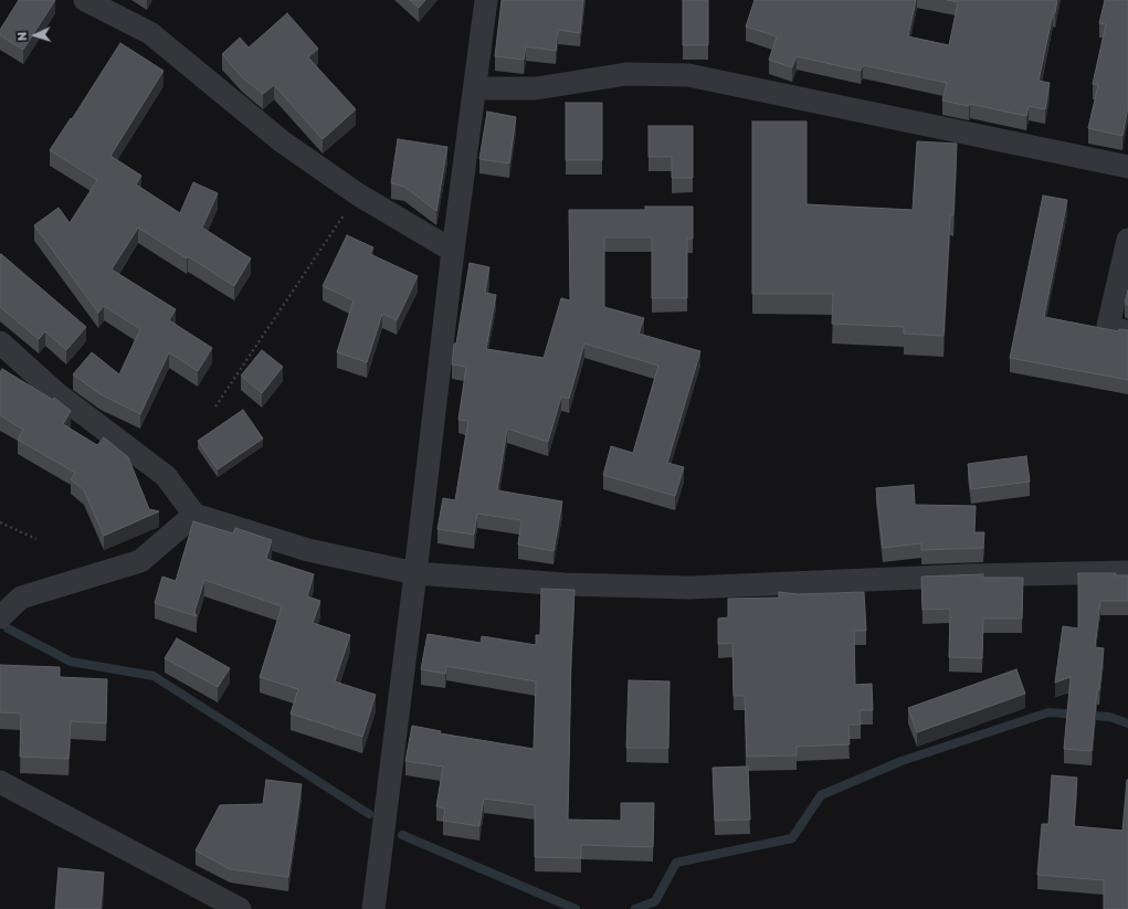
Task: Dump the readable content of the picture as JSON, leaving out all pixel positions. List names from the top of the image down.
{
  "north": "left"
}
